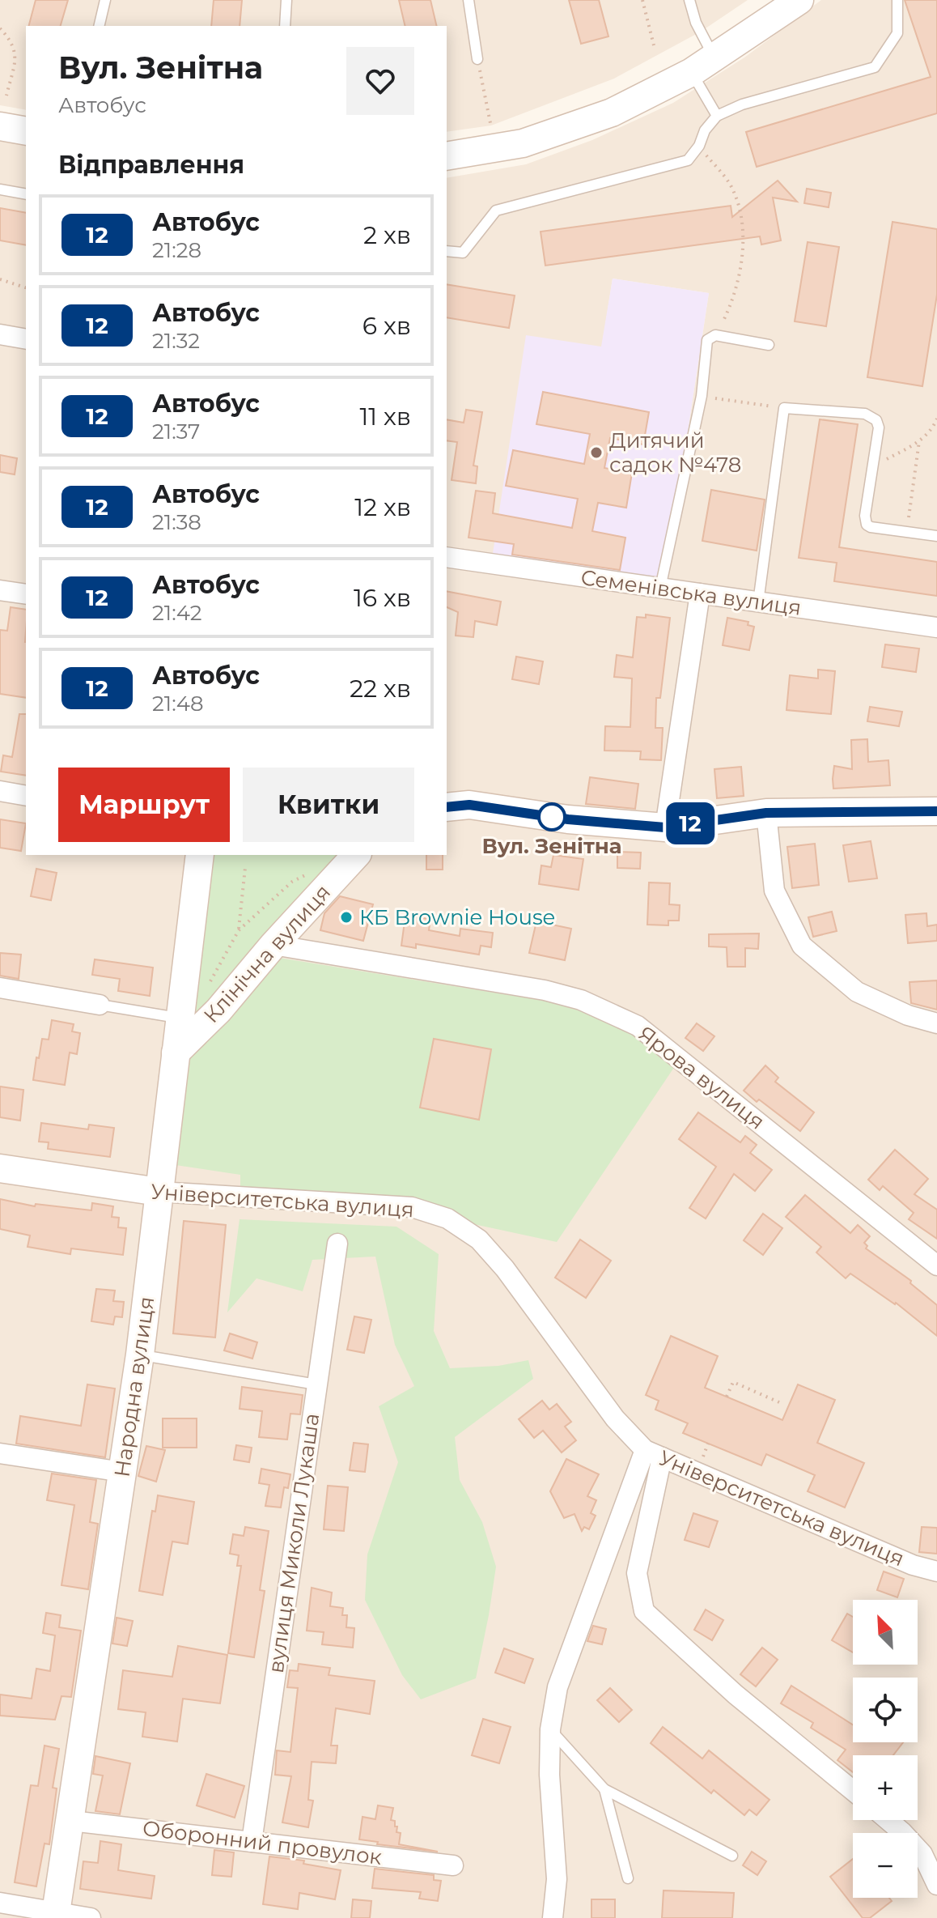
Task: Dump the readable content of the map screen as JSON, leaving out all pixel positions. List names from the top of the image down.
{
  "streets": {
    "street": [
      "Семенівська вулиця",
      "Клінічна вулиця",
      "Ярова вулиця",
      "Університетська вулиця",
      "Народна вулиця",
      "вулиця Миколи Лукаша",
      "Оборонний провулок"
    ]
  },
  "crossings": [
    ["Клінічна вулиця", "Ярова вулиця"],
    ["Клінічна вулиця", "Народна вулиця"],
    ["Університетська вулиця", "Народна вулиця"],
    ["Народна вулиця", "Оборонний провулок"],
    ["вулиця Миколи Лукаша", "Оборонний провулок"]
  ],
  "places": ["Дитячий садок №478", "Вул. Зенітна", "КБ Brownie House"],
  "lines": ["bus line 12"],
  "north": "top left",
  "page": {
    "on_map": "12",
    "heading": [
      ["Вул. Зенітна", "Автобус"],
      "Відправлення"
    ],
    "list": [
      {
        "mark": "12",
        "name": "Автобус",
        "note": "21:28",
        "value": "2 хв"
      },
      {
        "mark": "12",
        "name": "Автобус",
        "note": "21:32",
        "value": "6 хв"
      },
      {
        "mark": "12",
        "name": "Автобус",
        "note": "21:37",
        "value": "11 хв"
      },
      {
        "mark": "12",
        "name": "Автобус",
        "note": "21:38",
        "value": "12 хв"
      },
      {
        "mark": "12",
        "name": "Автобус",
        "note": "21:42",
        "value": "16 хв"
      },
      {
        "mark": "12",
        "name": "Автобус",
        "note": "21:48",
        "value": "22 хв"
      }
    ],
    "buttons": ["Маршрут", "Квитки"],
    "map_buttons": ["+", "−"]
  }
}
